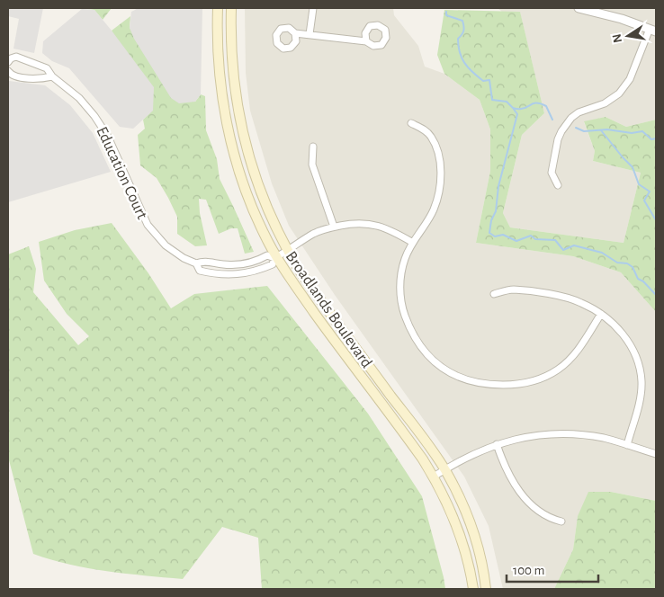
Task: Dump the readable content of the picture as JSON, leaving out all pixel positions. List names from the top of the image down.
{
  "streets": {
    "main road": ["Broadlands Boulevard"],
    "street": ["Education Court"]
  },
  "crossings": [
    ["Education Court", "Broadlands Boulevard"]
  ],
  "scale_bar": "100 m",
  "north": "left"
}
